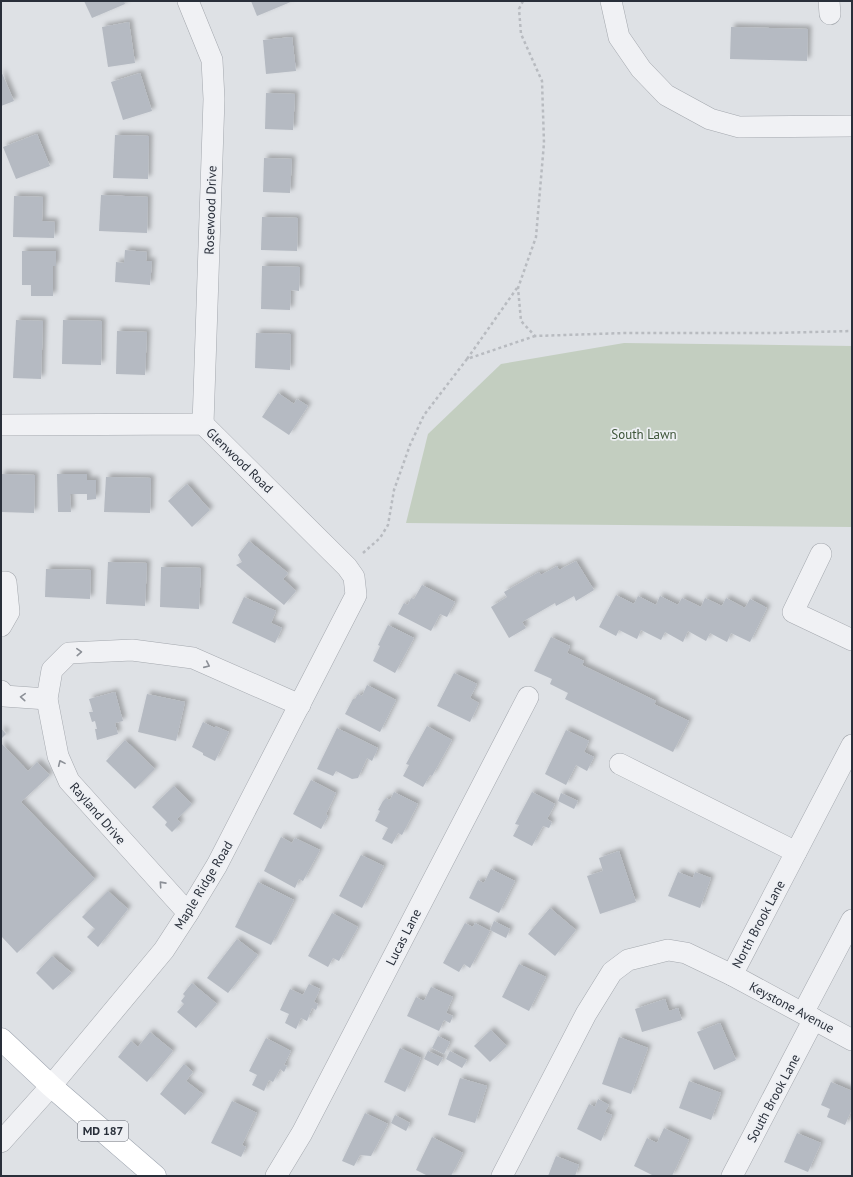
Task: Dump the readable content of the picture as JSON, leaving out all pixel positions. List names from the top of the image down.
{
  "streets": {
    "main road": ["MD 187"],
    "street": [
      "Rosewood Drive",
      "Glenwood Road",
      "Rayland Drive",
      "Maple Ridge Road",
      "North Brook Lane",
      "Lucas Lane",
      "Keystone Avenue",
      "South Brook Lane"
    ]
  },
  "crossings": [
    ["Rosewood Drive", "Glenwood Road"],
    ["Glenwood Road", "Maple Ridge Road"],
    ["Rayland Drive", "Maple Ridge Road"],
    ["Maple Ridge Road", "MD 187"],
    ["North Brook Lane", "Keystone Avenue"],
    ["Keystone Avenue", "South Brook Lane"]
  ],
  "parks": ["South Lawn"]
}
